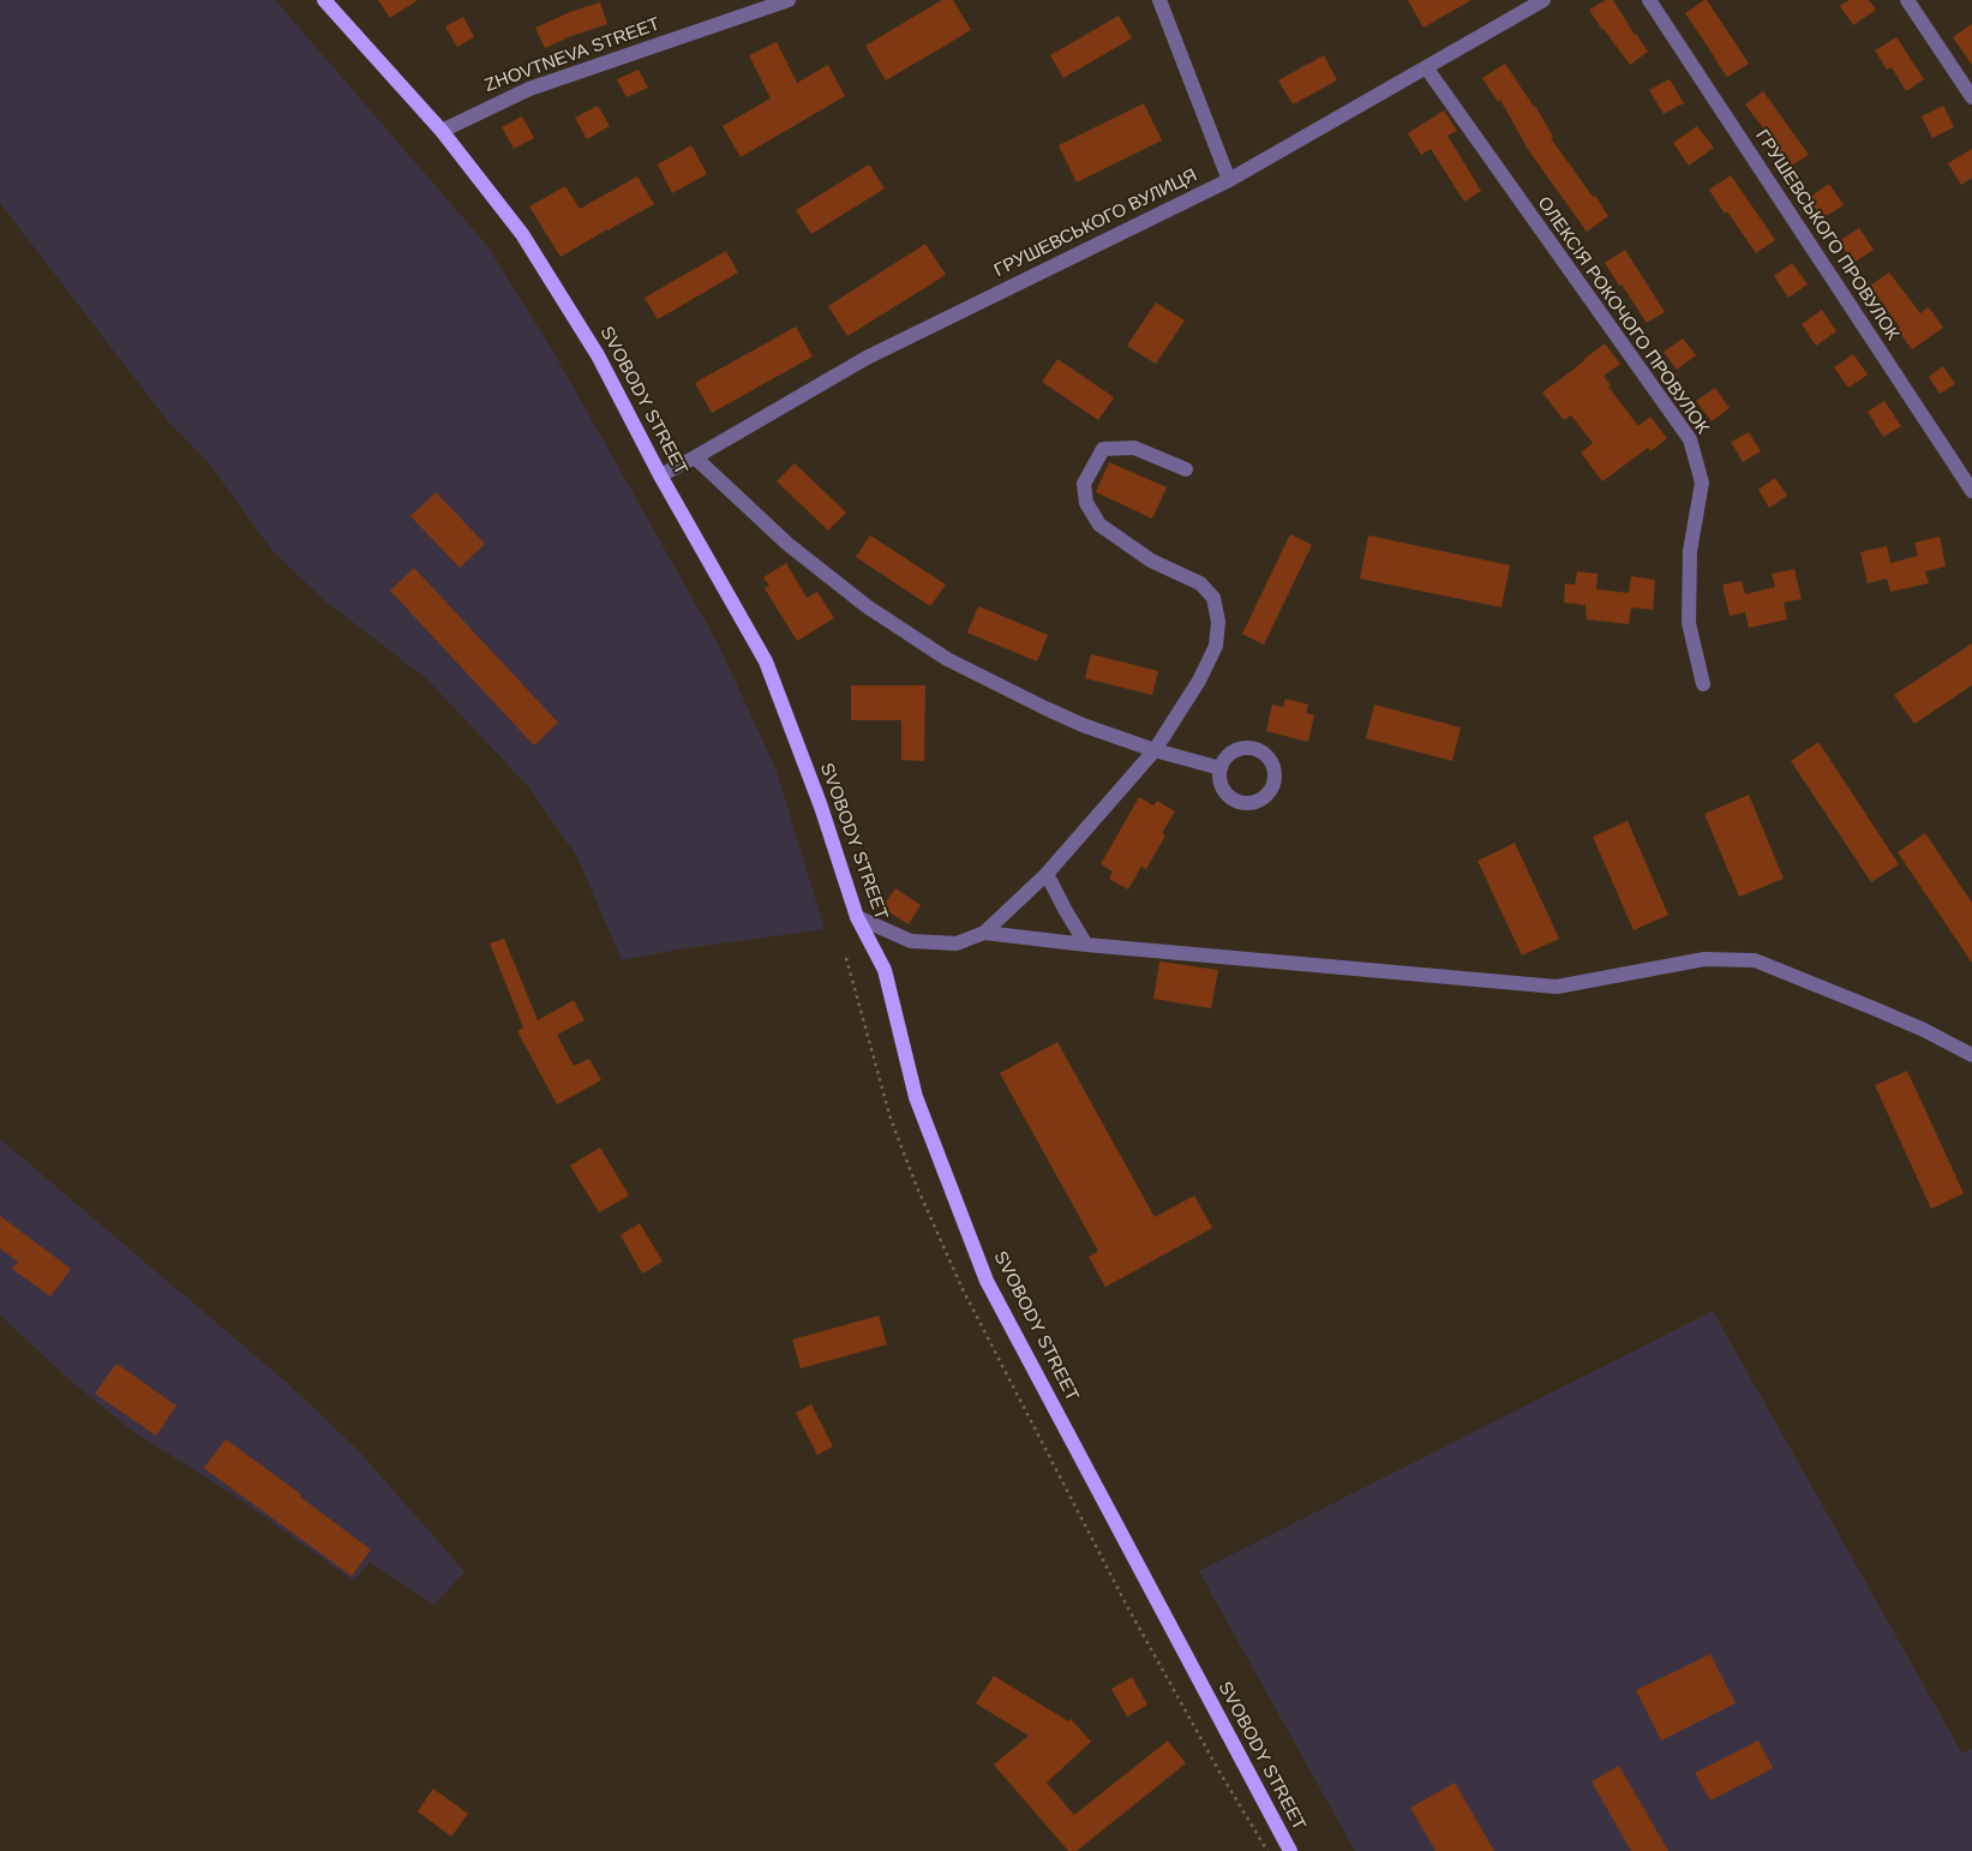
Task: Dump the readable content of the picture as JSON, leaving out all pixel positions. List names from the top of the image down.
{
  "streets": {
    "main road": ["SVOBODY STREET"],
    "street": [
      "ZHOVTNEVA STREET",
      "ГРУШЕВСЬКОГО ВУЛИЦЯ",
      "ГРУШЕВСЬКОГО ПРОВУЛОК",
      "ОЛЕКСІЯ РОКОЧОГО ПРОВУЛОК"
    ]
  },
  "crossings": [
    ["ZHOVTNEVA STREET", "SVOBODY STREET"],
    ["ГРУШЕВСЬКОГО ВУЛИЦЯ", "ОЛЕКСІЯ РОКОЧОГО ПРОВУЛОК"],
    ["ГРУШЕВСЬКОГО ВУЛИЦЯ", "SVOBODY STREET"]
  ]
}
